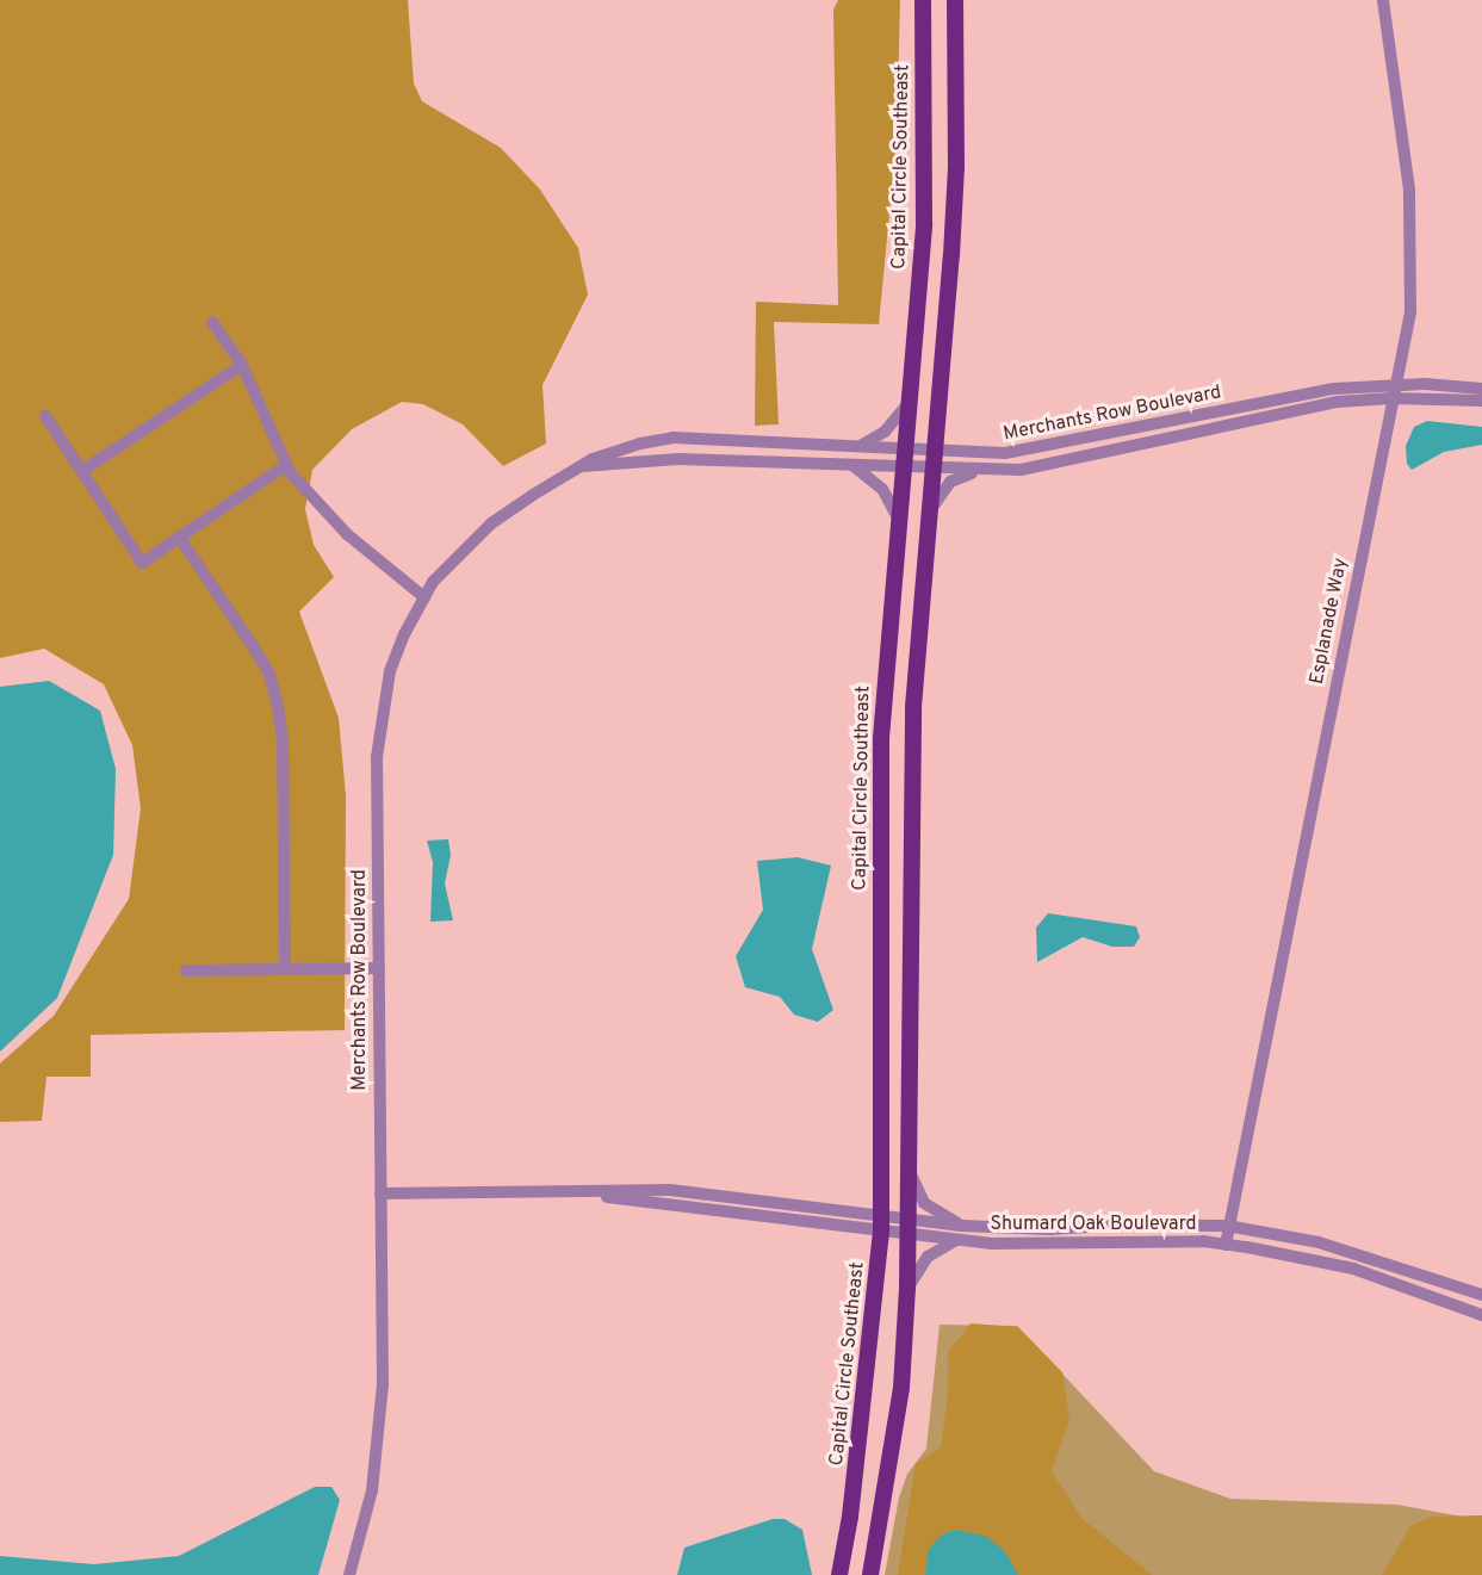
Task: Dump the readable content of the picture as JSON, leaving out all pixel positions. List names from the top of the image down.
{
  "streets": {
    "main road": ["Capital Circle Southeast"],
    "street": ["Merchants Row Boulevard", "Esplanade Way", "Shumard Oak Boulevard"]
  },
  "crossings": [
    ["Capital Circle Southeast", "Merchants Row Boulevard"],
    ["Capital Circle Southeast", "Shumard Oak Boulevard"],
    ["Merchants Row Boulevard", "Esplanade Way"],
    ["Merchants Row Boulevard", "Shumard Oak Boulevard"],
    ["Esplanade Way", "Shumard Oak Boulevard"]
  ]
}
